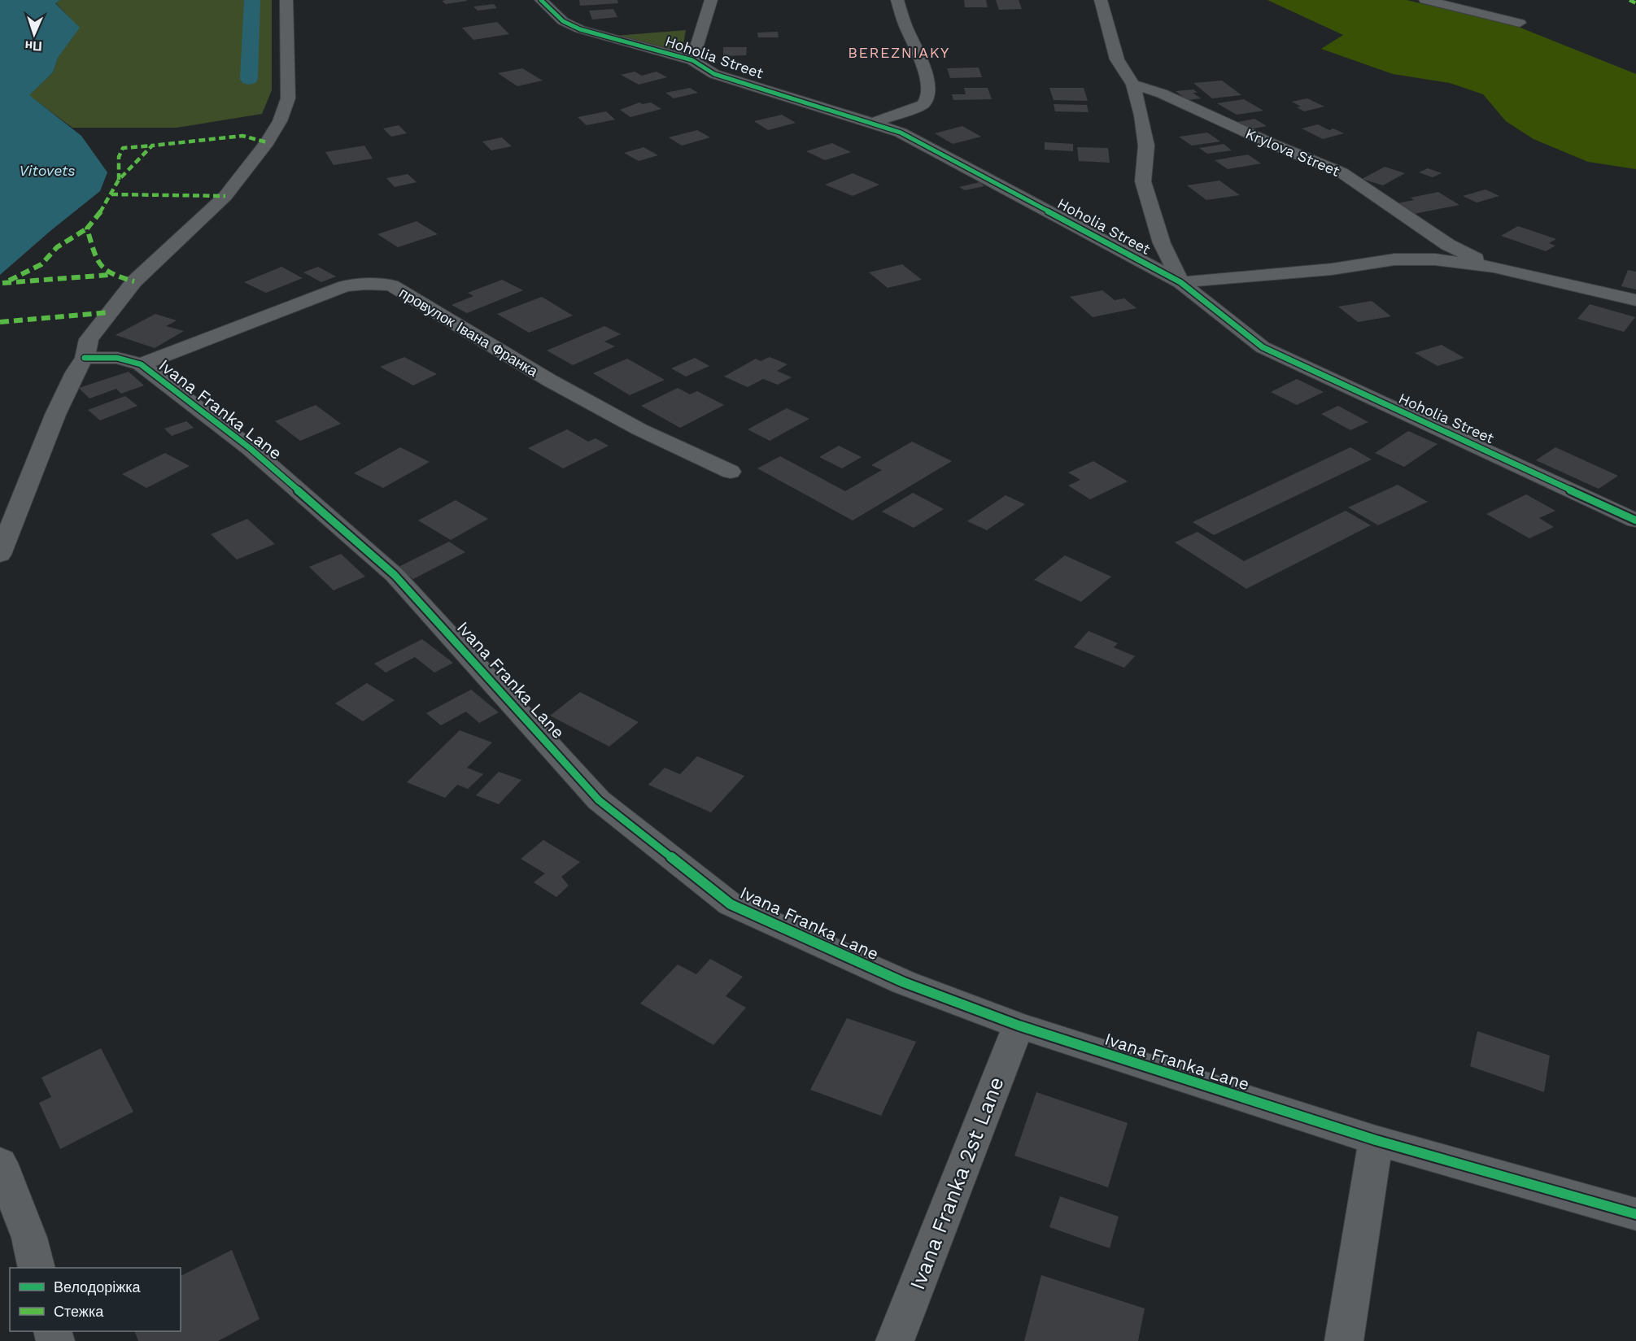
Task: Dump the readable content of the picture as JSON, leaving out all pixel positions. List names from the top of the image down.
{
  "streets": {
    "street": [
      "Hoholia Street",
      "Krylova Street",
      "провулок Івана Франка",
      "Ivana Franka Lane",
      "Ivana Franka 2st Lane"
    ]
  },
  "crossings": [
    ["Hoholia Street", "Krylova Street"],
    ["провулок Івана Франка", "Ivana Franka Lane"],
    ["Ivana Franka Lane", "Ivana Franka 2st Lane"]
  ],
  "districts": ["BEREZNIAKY"],
  "water": ["Vitovets"],
  "legend": ["Велодоріжка", "Стежка"],
  "north": "bottom"
}
